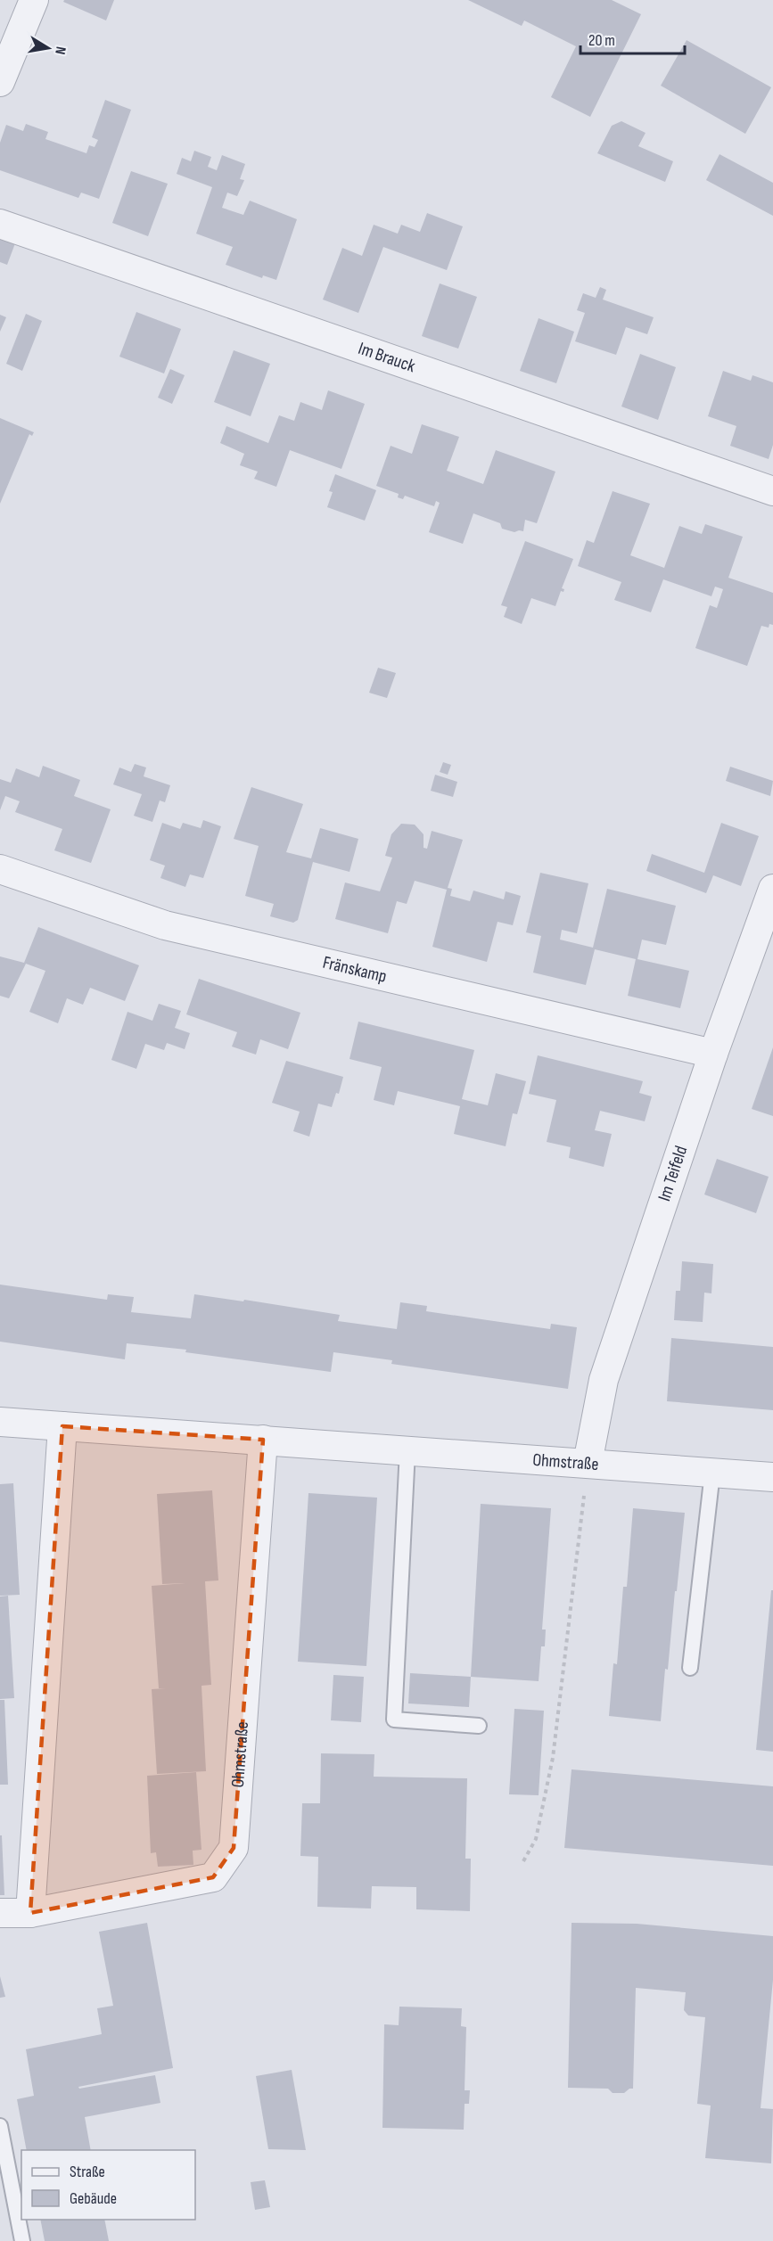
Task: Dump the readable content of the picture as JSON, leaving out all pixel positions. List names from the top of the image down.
{
  "streets": {
    "street": [
      "Im Brauck",
      "Fränskamp",
      "Im Teifeld",
      "Ohmstraße"
    ]
  },
  "crossings": [
    ["Fränskamp", "Im Teifeld"],
    ["Im Teifeld", "Ohmstraße"]
  ],
  "legend": ["Straße", "Gebäude"],
  "scale_bar": "20 m",
  "north": "right"
}
